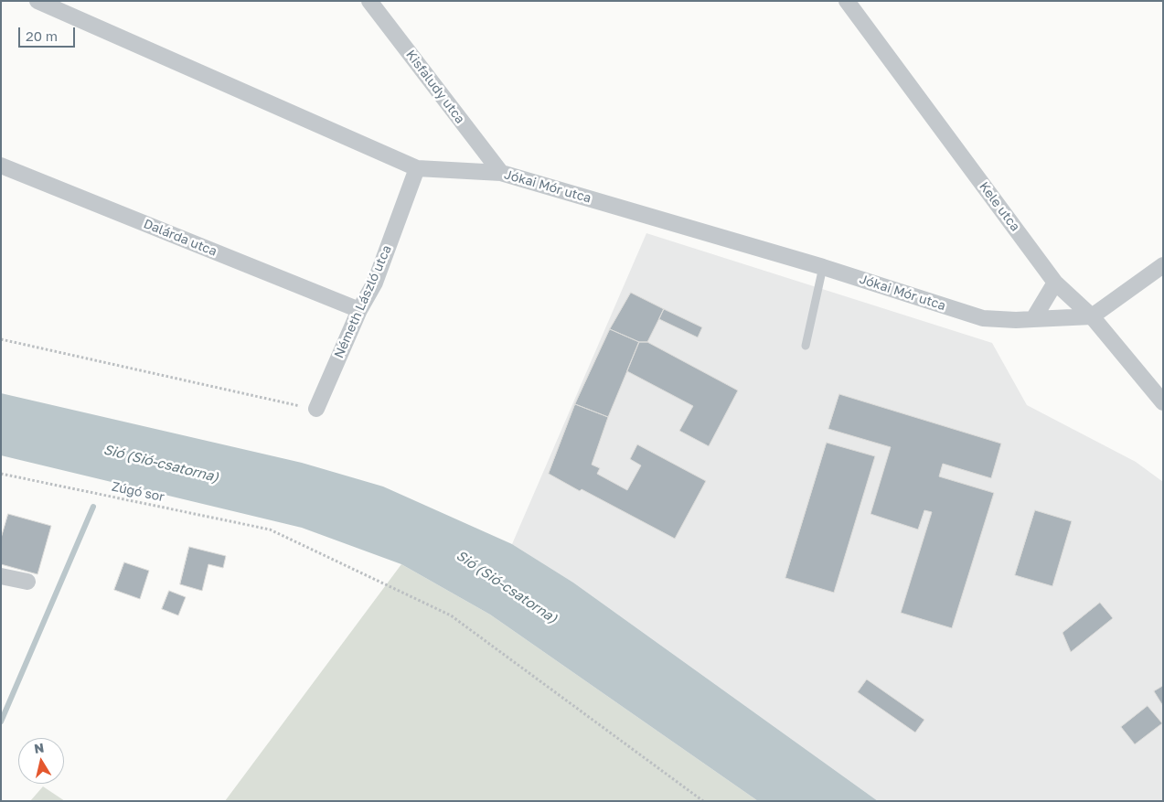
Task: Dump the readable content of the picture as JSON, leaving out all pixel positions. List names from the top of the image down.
{
  "streets": {
    "street": [
      "Kisfaludy utca",
      "Jókai Mór utca",
      "Kele utca",
      "Dalárda utca",
      "Németh László utca"
    ],
    "path": ["Zúgó sor"]
  },
  "crossings": [
    ["Kisfaludy utca", "Jókai Mór utca"],
    ["Jókai Mór utca", "Kele utca"],
    ["Jókai Mór utca", "Németh László utca"],
    ["Dalárda utca", "Németh László utca"]
  ],
  "water": ["Sió (Sió-csatorna)"],
  "scale_bar": "20 m",
  "north": "top"
}
